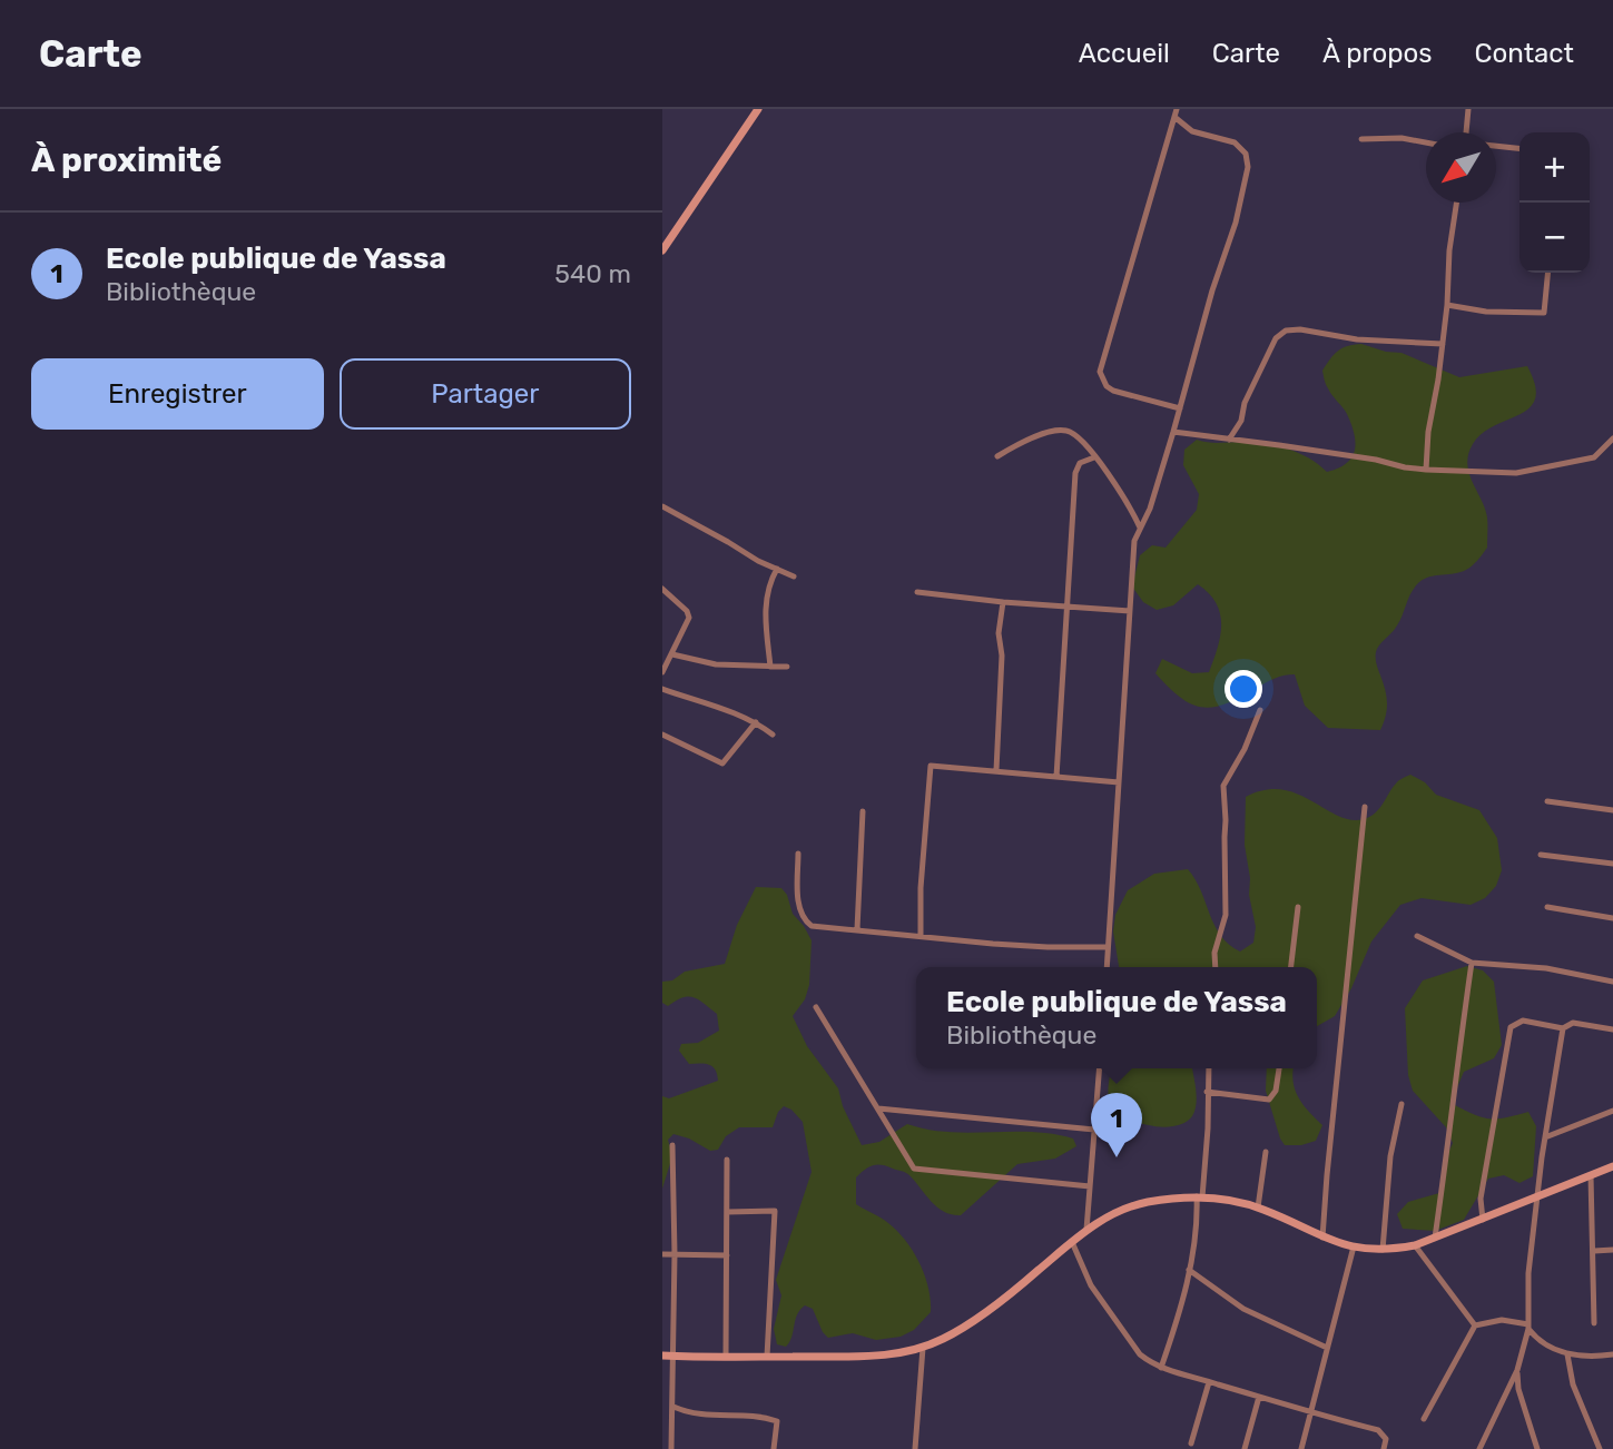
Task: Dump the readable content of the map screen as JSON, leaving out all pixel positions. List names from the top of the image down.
{
  "north": "bottom left",
  "page": {
    "header": "Carte",
    "nav": [
      "Accueil",
      "Carte",
      "À propos",
      "Contact"
    ],
    "heading": "À proximité",
    "map_buttons": ["+", "−"],
    "list": [
      {
        "mark": "1",
        "name": "Ecole publique de Yassa",
        "note": "Bibliothèque",
        "value": "540 m"
      }
    ],
    "buttons": ["Enregistrer", "Partager"],
    "popup": ["Ecole publique de Yassa", "Bibliothèque"],
    "pins": "1"
  }
}
